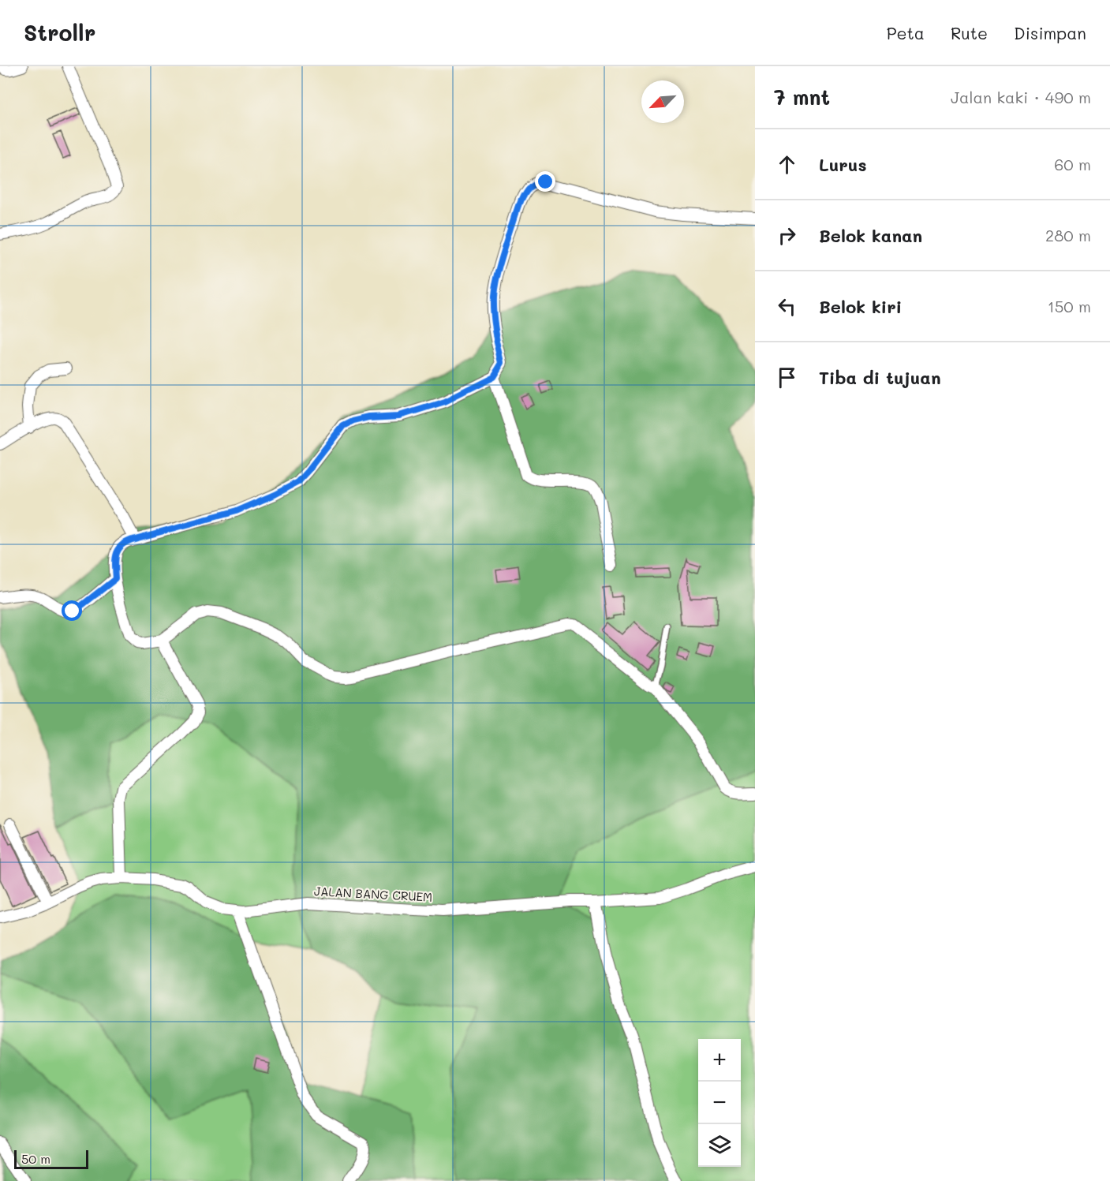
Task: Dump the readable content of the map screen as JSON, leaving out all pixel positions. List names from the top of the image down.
{
  "streets": {
    "street": ["JALAN BANG CRUEM"]
  },
  "scale_bar": "50 m",
  "north": "bottom left",
  "page": {
    "header": "Strollr",
    "nav": ["Peta", "Rute", "Disimpan"],
    "heading": ["7 mnt", "Jalan kaki · 490 m"],
    "list": [
      ["Lurus", "60 m"],
      ["Belok kanan", "280 m"],
      ["Belok kiri", "150 m"],
      "Tiba di tujuan"
    ],
    "map_buttons": ["+", "−"],
    "scale": "50 m"
  }
}
